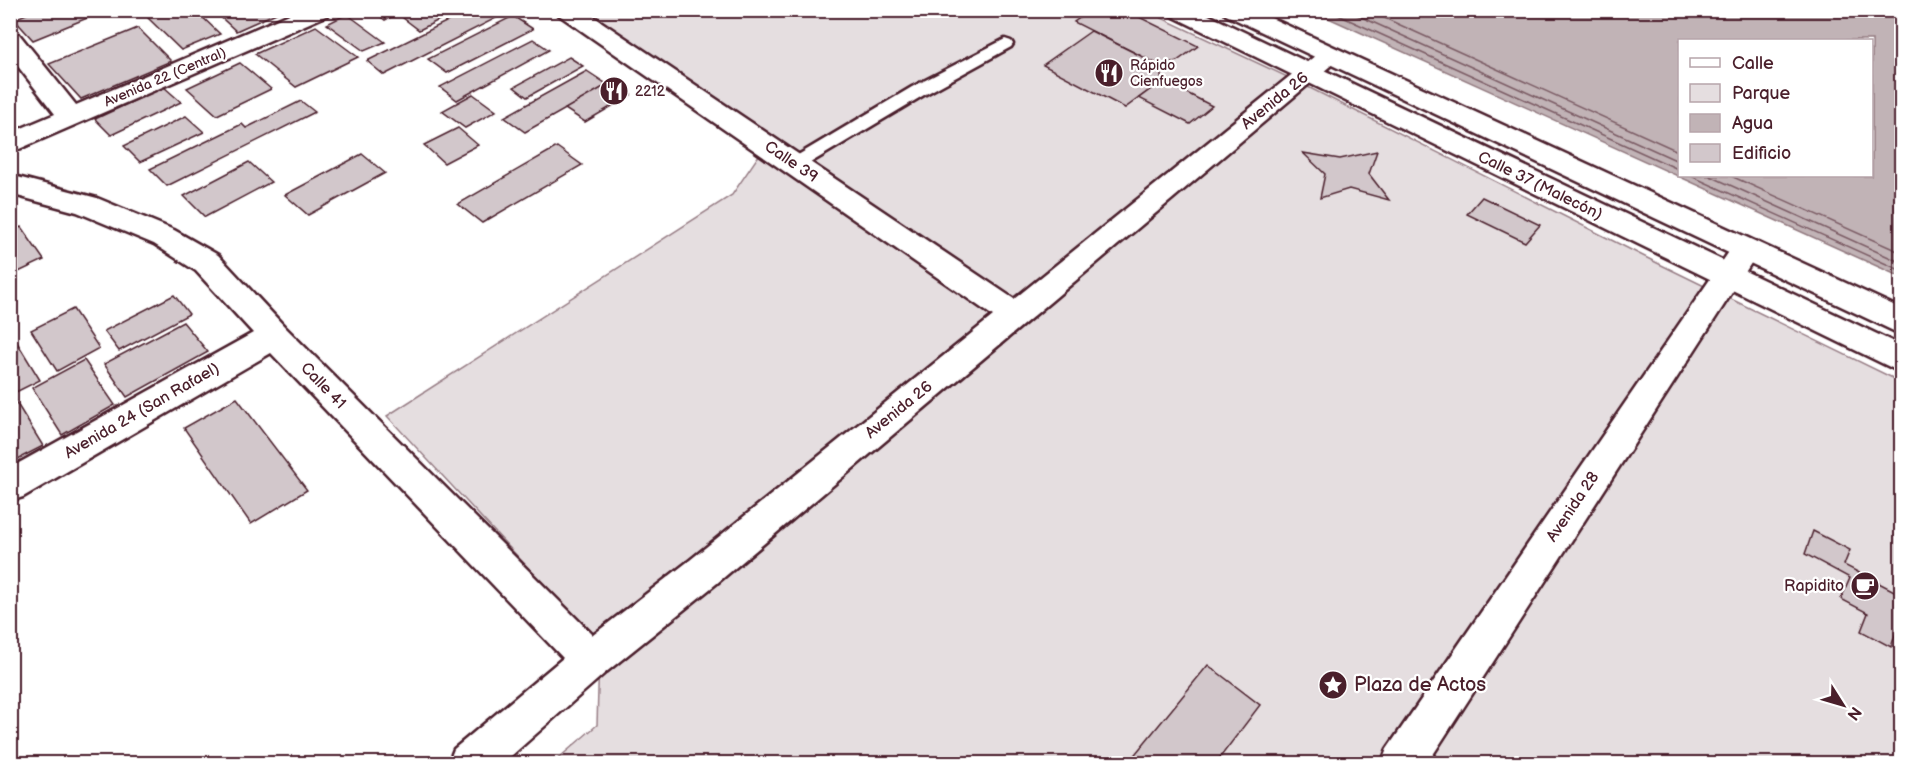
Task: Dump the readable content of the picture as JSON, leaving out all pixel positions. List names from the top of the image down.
{
  "streets": {
    "street": [
      "Avenida 22 (Central)",
      "Avenida 26",
      "Calle 39",
      "Calle 37 (Malecón)",
      "Calle 41",
      "Avenida 24 (San Rafael)",
      "Avenida 28"
    ]
  },
  "crossings": [
    ["Avenida 26", "Calle 39"],
    ["Avenida 26", "Calle 37 (Malecón)"],
    ["Avenida 26", "Calle 41"],
    ["Calle 37 (Malecón)", "Avenida 28"],
    ["Calle 41", "Avenida 24 (San Rafael)"]
  ],
  "places": {
    "restaurant": ["Rápido Cienfuegos", "2212"],
    "cafe": ["Rapidito"],
    "place": ["Plaza de Actos"]
  },
  "legend": [
    "Calle",
    "Parque",
    "Agua",
    "Edificio"
  ],
  "north": "bottom right"
}
